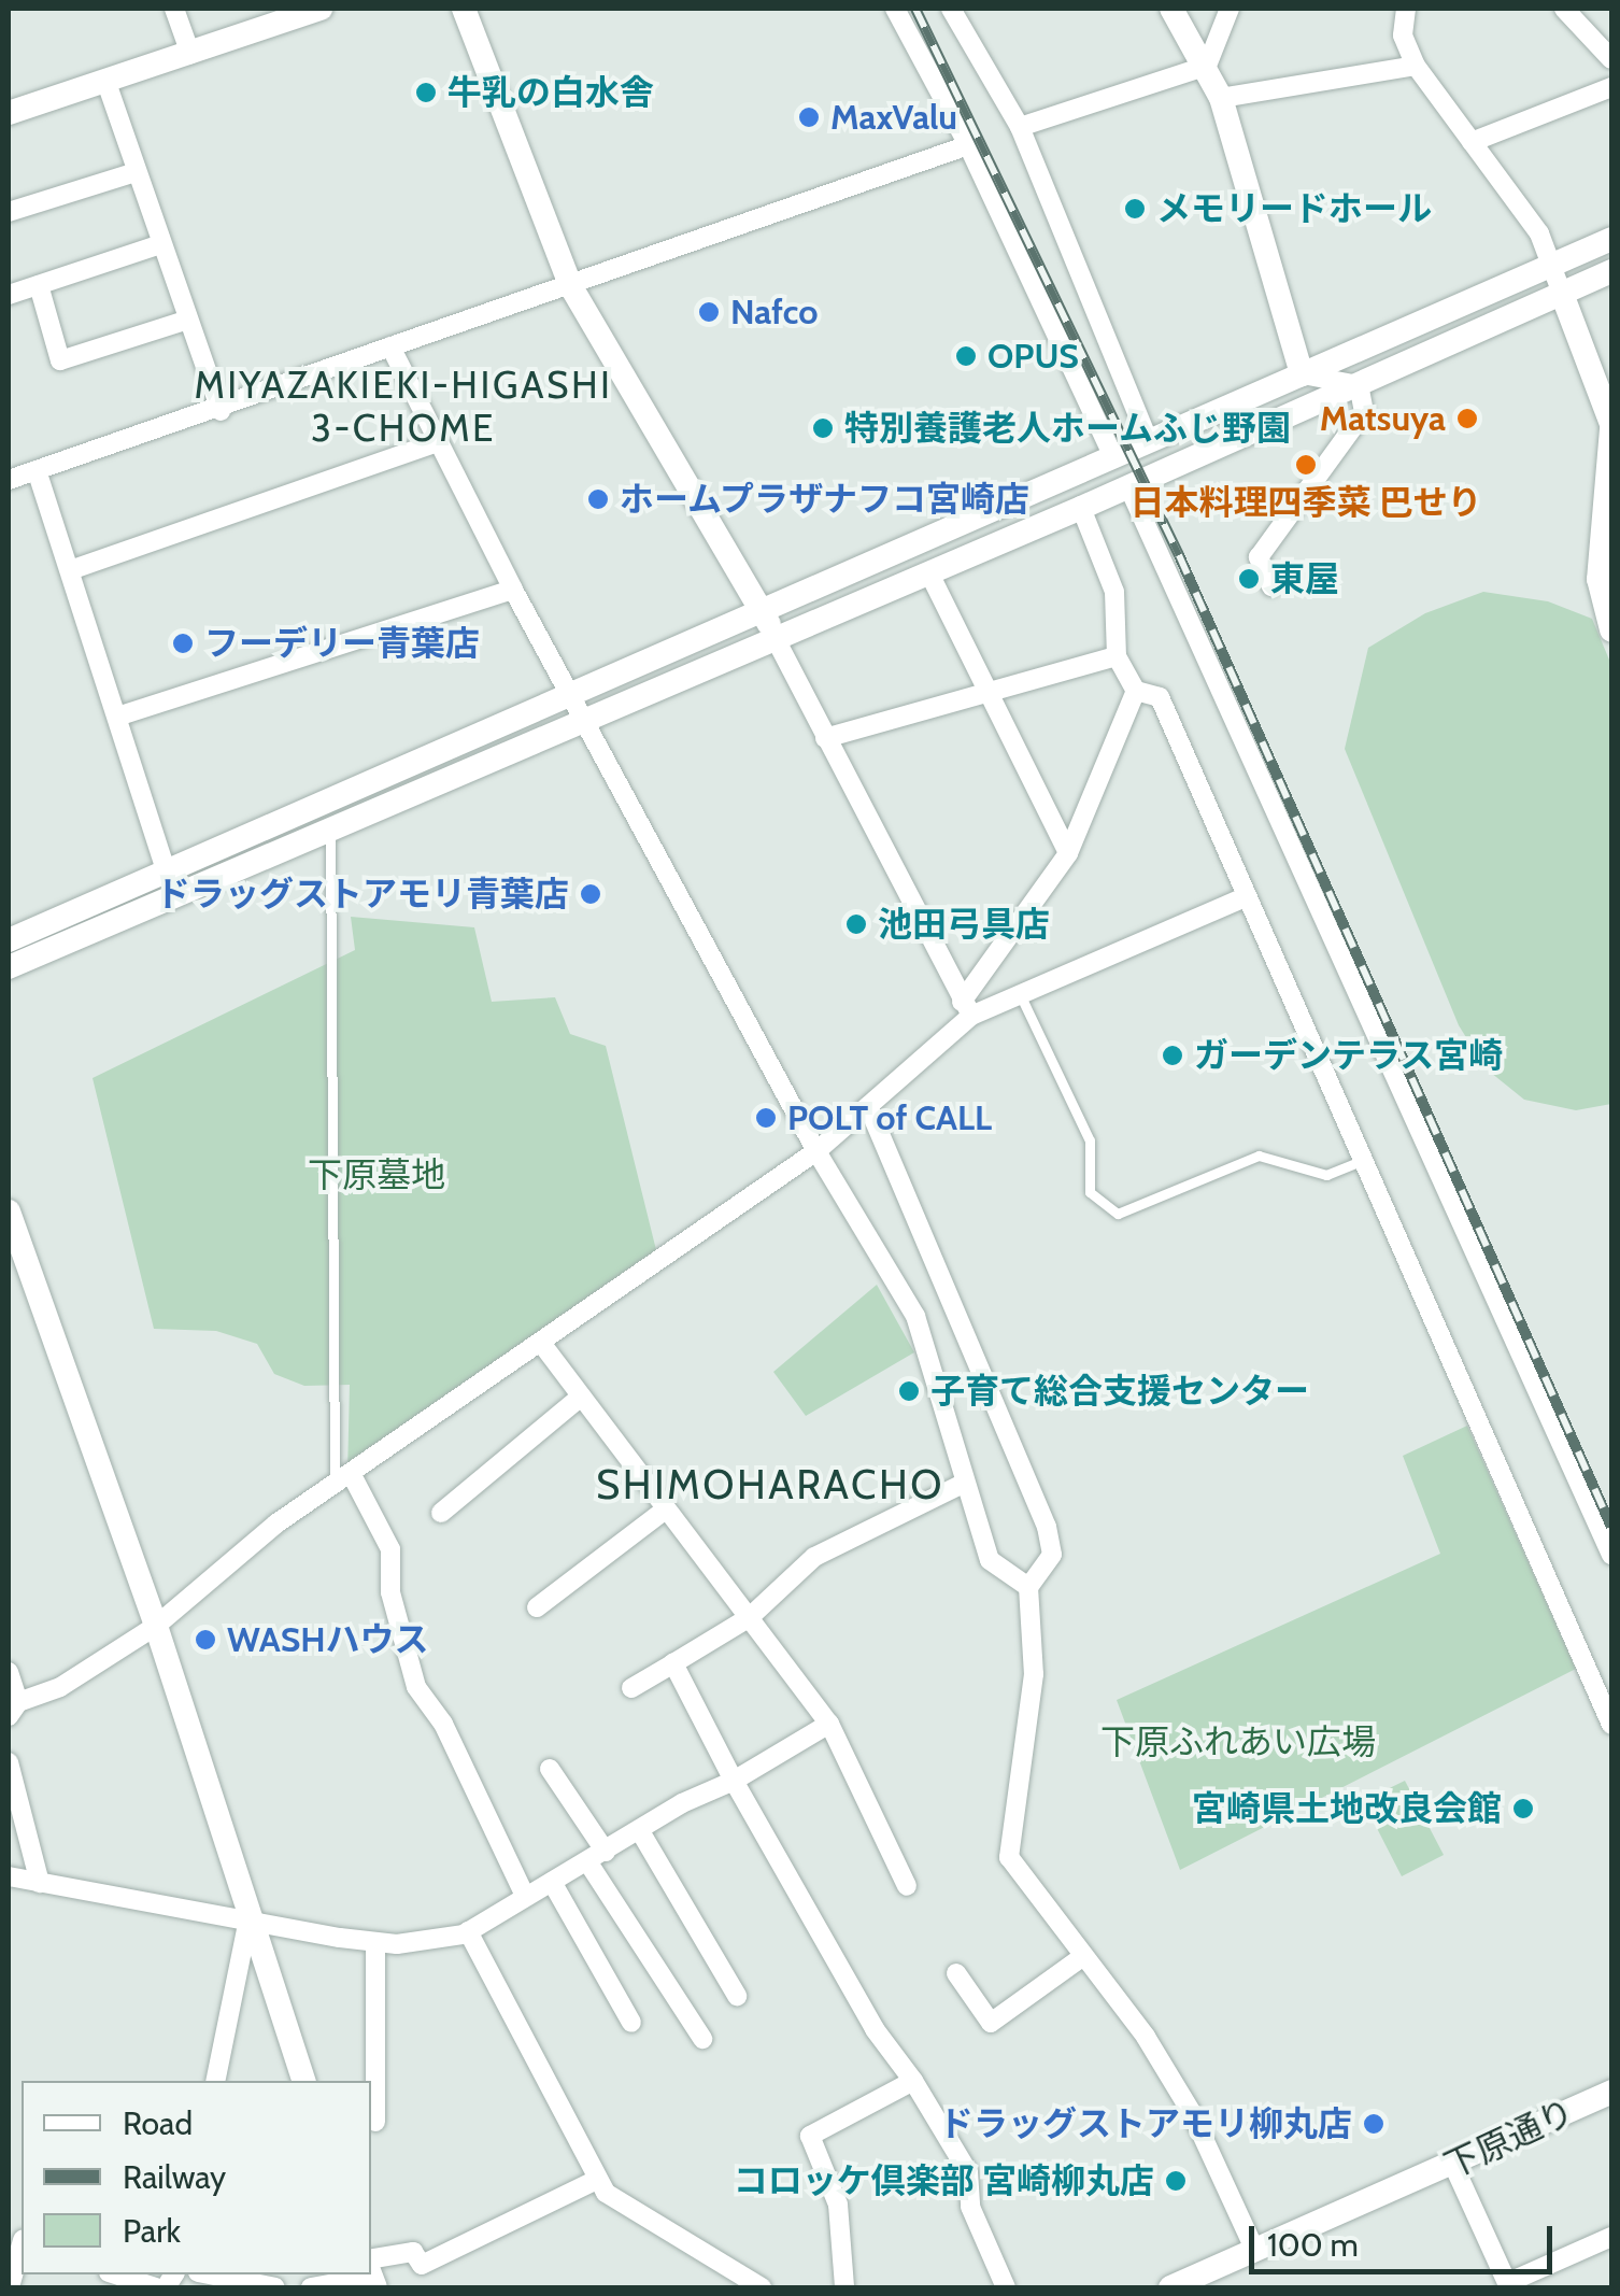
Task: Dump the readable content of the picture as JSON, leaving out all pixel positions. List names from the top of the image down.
{
  "streets": {
    "street": ["下原通り"]
  },
  "districts": ["MIYAZAKIEKI-HIGASHI 3-CHOME", "SHIMOHARACHO"],
  "parks": ["下原墓地", "下原ふれあい広場"],
  "places": [
    "牛乳の白水舎",
    "MaxValu",
    "メモリードホール",
    "Nafco",
    "OPUS",
    "Matsuya",
    "特別養護老人ホームふじ野園",
    "日本料理四季菜 巴せり",
    "ホームプラザナフコ宮崎店",
    "東屋",
    "フーデリー青葉店",
    "ドラッグストアモリ青葉店",
    "池田弓具店",
    "ガーデンテラス宮崎",
    "POLT of CALL",
    "子育て総合支援センター",
    "WASHハウス",
    "宮崎県土地改良会館",
    "ドラッグストアモリ柳丸店",
    "コロッケ倶楽部 宮崎柳丸店"
  ],
  "legend": ["Road", "Railway", "Park"],
  "scale_bar": "100 m"
}
